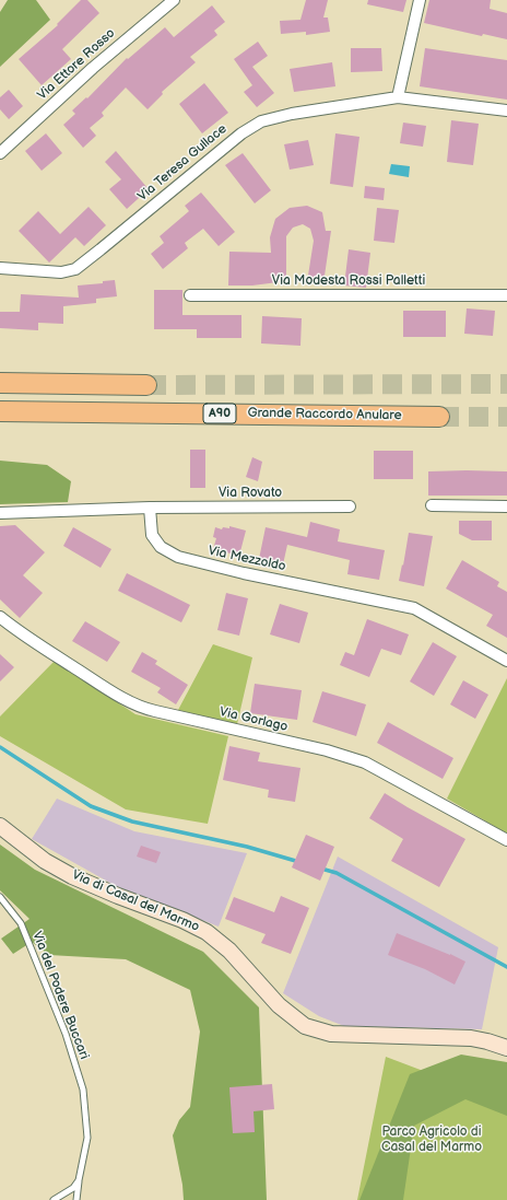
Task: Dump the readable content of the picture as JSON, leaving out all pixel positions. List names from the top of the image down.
{
  "streets": {
    "highway": ["A90", "Grande Raccordo Anulare"],
    "main road": ["Via di Casal del Marmo"],
    "street": [
      "Via Ettore Rosso",
      "Via Teresa Gullace",
      "Via Modesta Rossi Palletti",
      "Via Rovato",
      "Via Mezzoldo",
      "Via Gorlago"
    ],
    "lane": ["Via del Podere Buccari"]
  },
  "crossings": [
    ["Via Rovato", "Via Mezzoldo"]
  ],
  "parks": ["Parco Agricolo di Casal del Marmo"]
}
